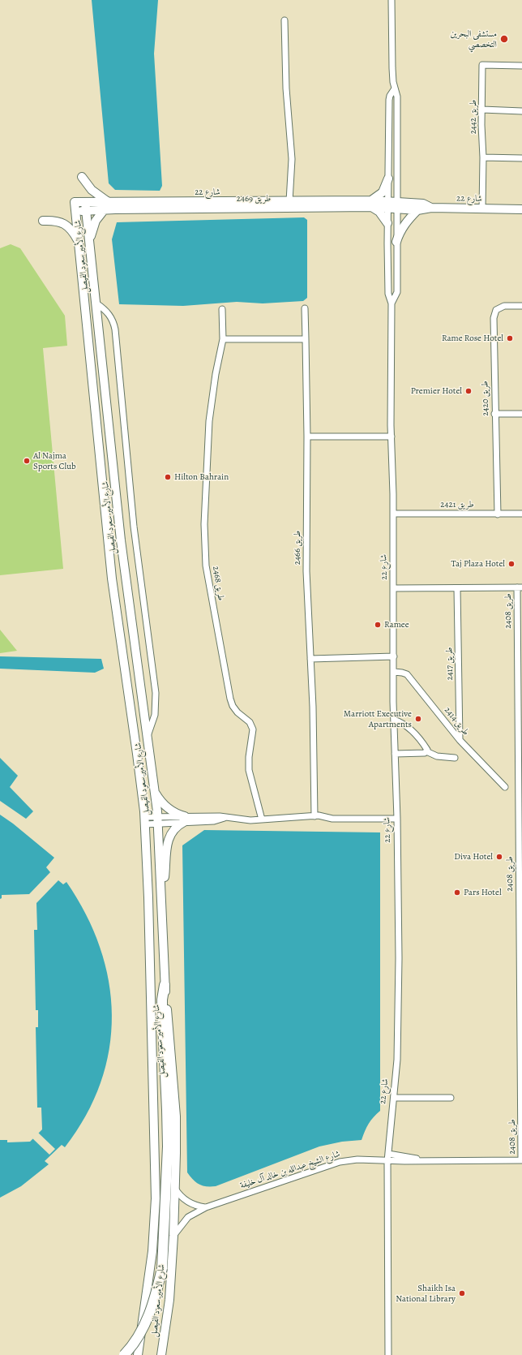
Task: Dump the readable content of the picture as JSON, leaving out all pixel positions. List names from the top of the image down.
{
  "streets": {
    "street": [
      "طريق 2442",
      "شارع 22",
      "طريق 2469",
      "شارع الأمير سعود الفيصل",
      "طريق 2420",
      "طريق 2421",
      "طريق 2466",
      "طريق 2468",
      "طريق 2408",
      "طريق 2417",
      "طريق 2414",
      "شارع الشيخ عبدالله بن خالد آل خليفة"
    ]
  },
  "crossings": [
    ["طريق 2442", "شارع 22"],
    ["شارع 22", "طريق 2469"],
    ["شارع 22", "طريق 2421"],
    ["شارع 22", "طريق 2414"],
    ["شارع 22", "شارع الشيخ عبدالله بن خالد آل خليفة"],
    ["طريق 2469", "شارع الأمير سعود الفيصل"],
    ["شارع الأمير سعود الفيصل", "شارع الشيخ عبدالله بن خالد آل خليفة"],
    ["طريق 2420", "طريق 2421"],
    ["طريق 2408", "شارع الشيخ عبدالله بن خالد آل خليفة"],
    ["طريق 2417", "طريق 2414"]
  ],
  "places": [
    "مستشفى البحرين التخصصي",
    "Rame Rose Hotel",
    "Premier Hotel",
    "Al Najma Sports Club",
    "Hilton Bahrain",
    "Taj Plaza Hotel",
    "Ramee",
    "Marriott Executive Apartments",
    "Diva Hotel",
    "Pars Hotel",
    "Shaikh Isa National Library"
  ]
}
